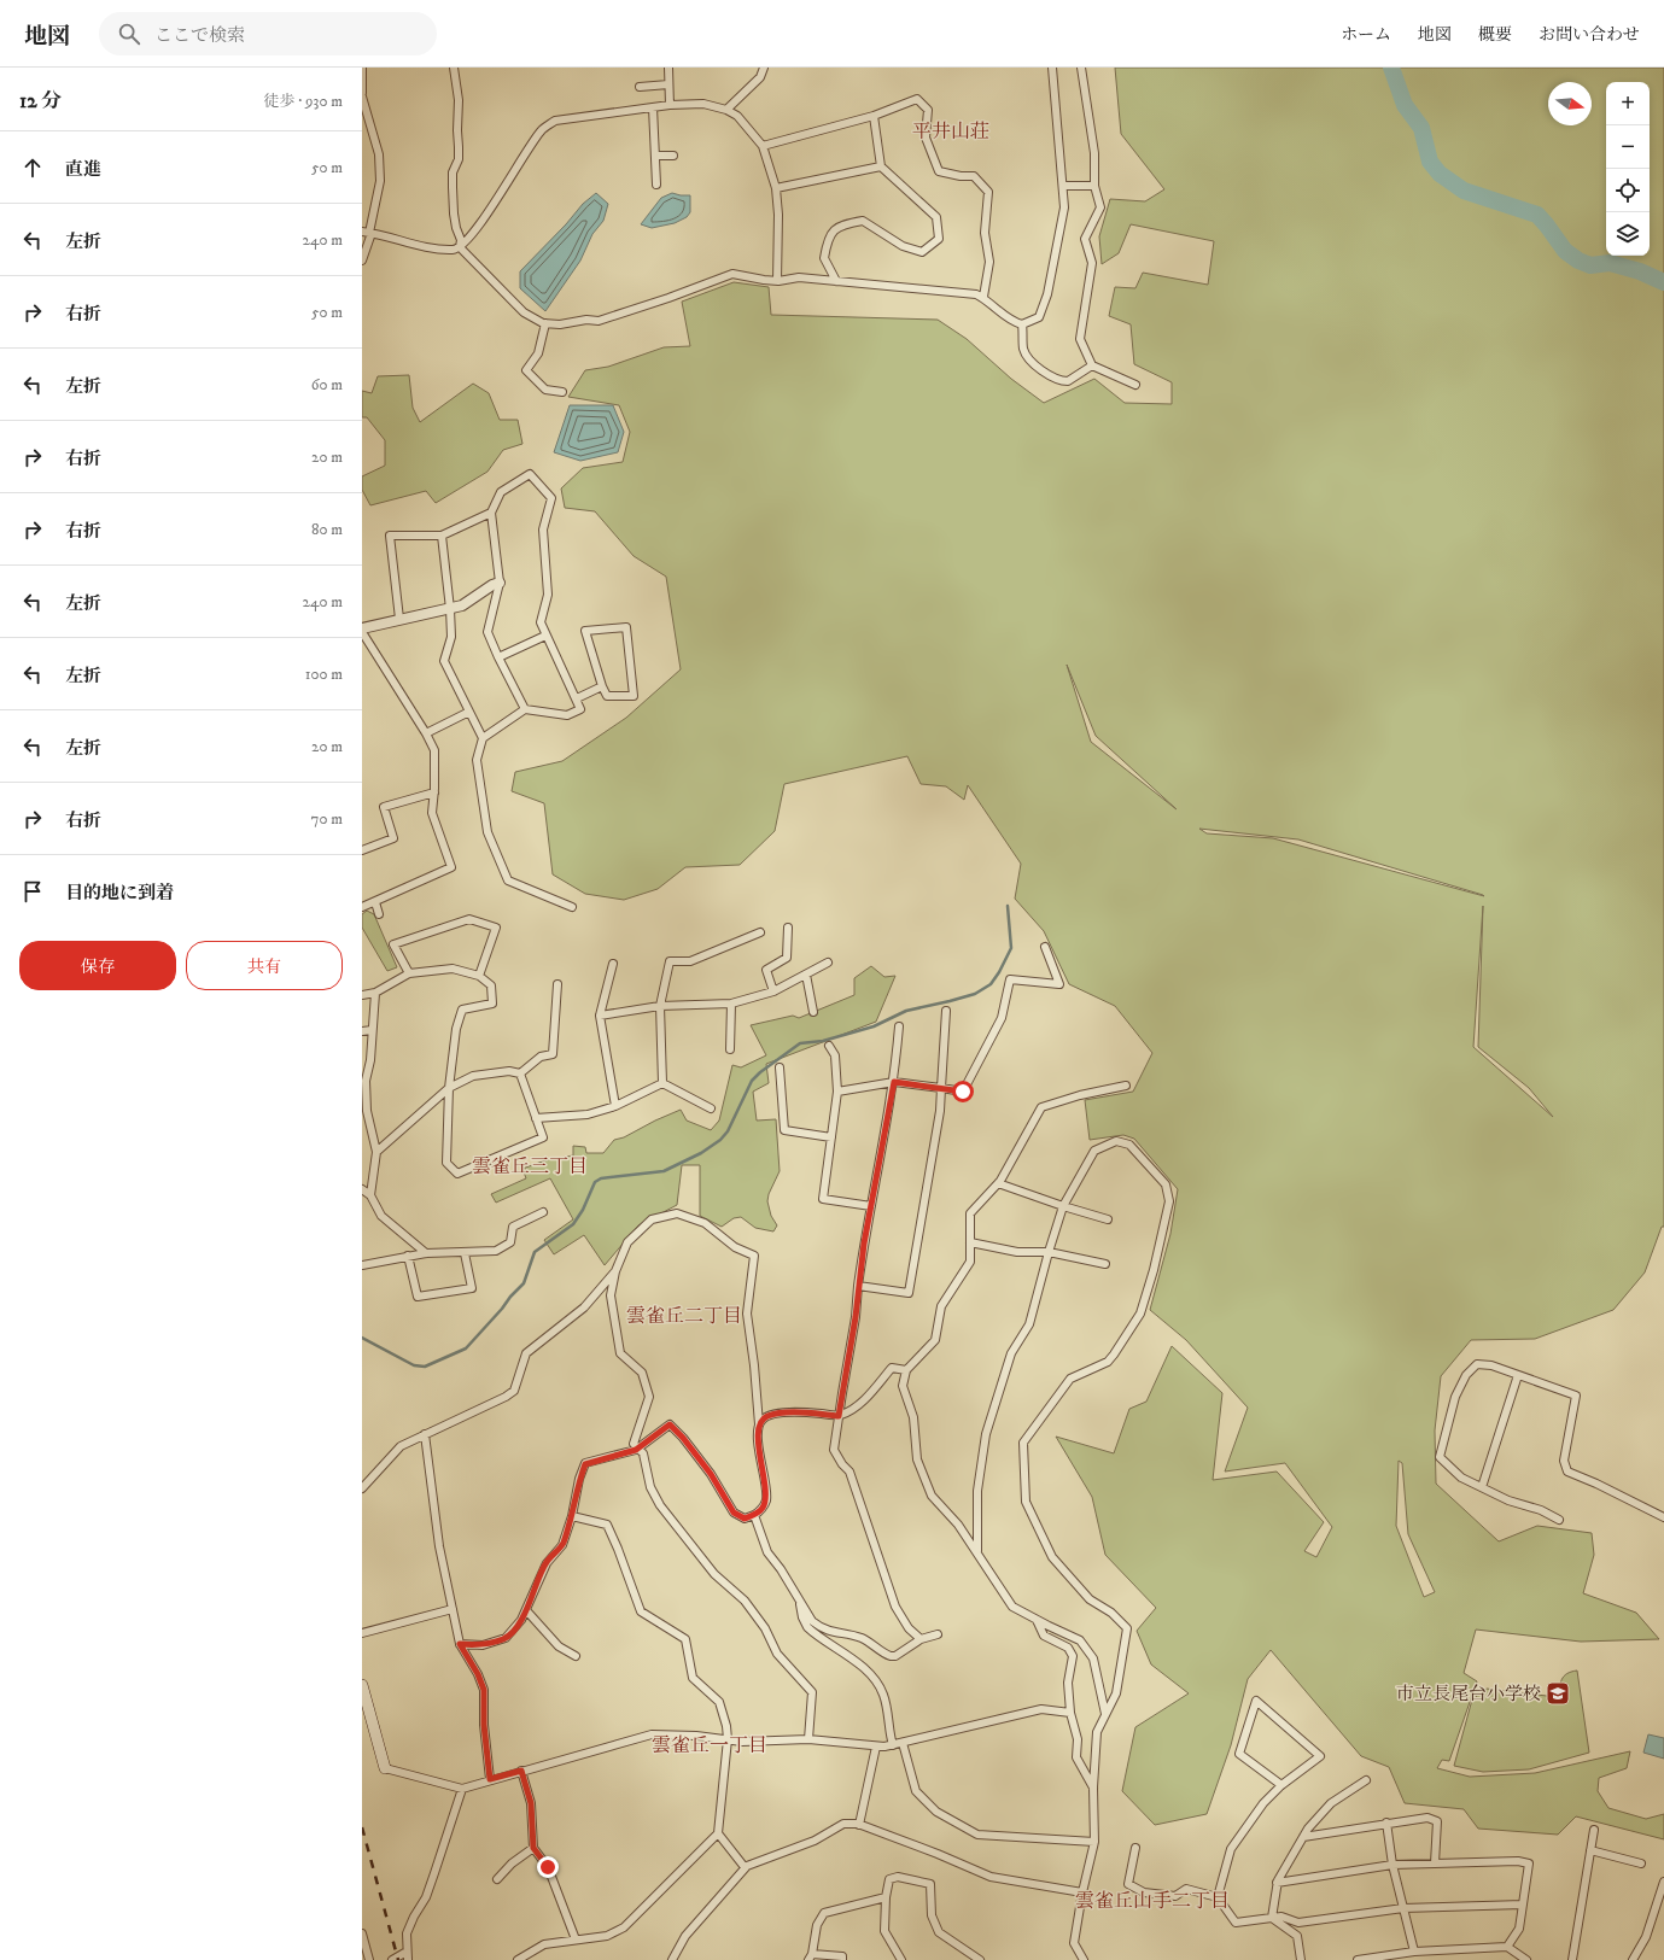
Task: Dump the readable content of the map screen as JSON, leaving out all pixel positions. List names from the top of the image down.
{
  "districts": [
    "平井山荘",
    "雲雀丘三丁目",
    "雲雀丘二丁目",
    "雲雀丘一丁目",
    "雲雀丘山手二丁目"
  ],
  "places": {
    "school or university": ["市立長尾台小学校"]
  },
  "north": "right",
  "page": {
    "header": "地図",
    "search": "ここで検索",
    "nav": [
      "ホーム",
      "地図",
      "概要",
      "お問い合わせ"
    ],
    "heading": ["12 分", "徒歩 · 930 m"],
    "map_buttons": ["+", "−"],
    "list": [
      ["直進", "50 m"],
      ["左折", "240 m"],
      ["右折", "50 m"],
      ["左折", "60 m"],
      ["右折", "20 m"],
      ["右折", "80 m"],
      ["左折", "240 m"],
      ["左折", "100 m"],
      ["左折", "20 m"],
      ["右折", "70 m"],
      "目的地に到着"
    ],
    "buttons": ["保存", "共有"]
  }
}
